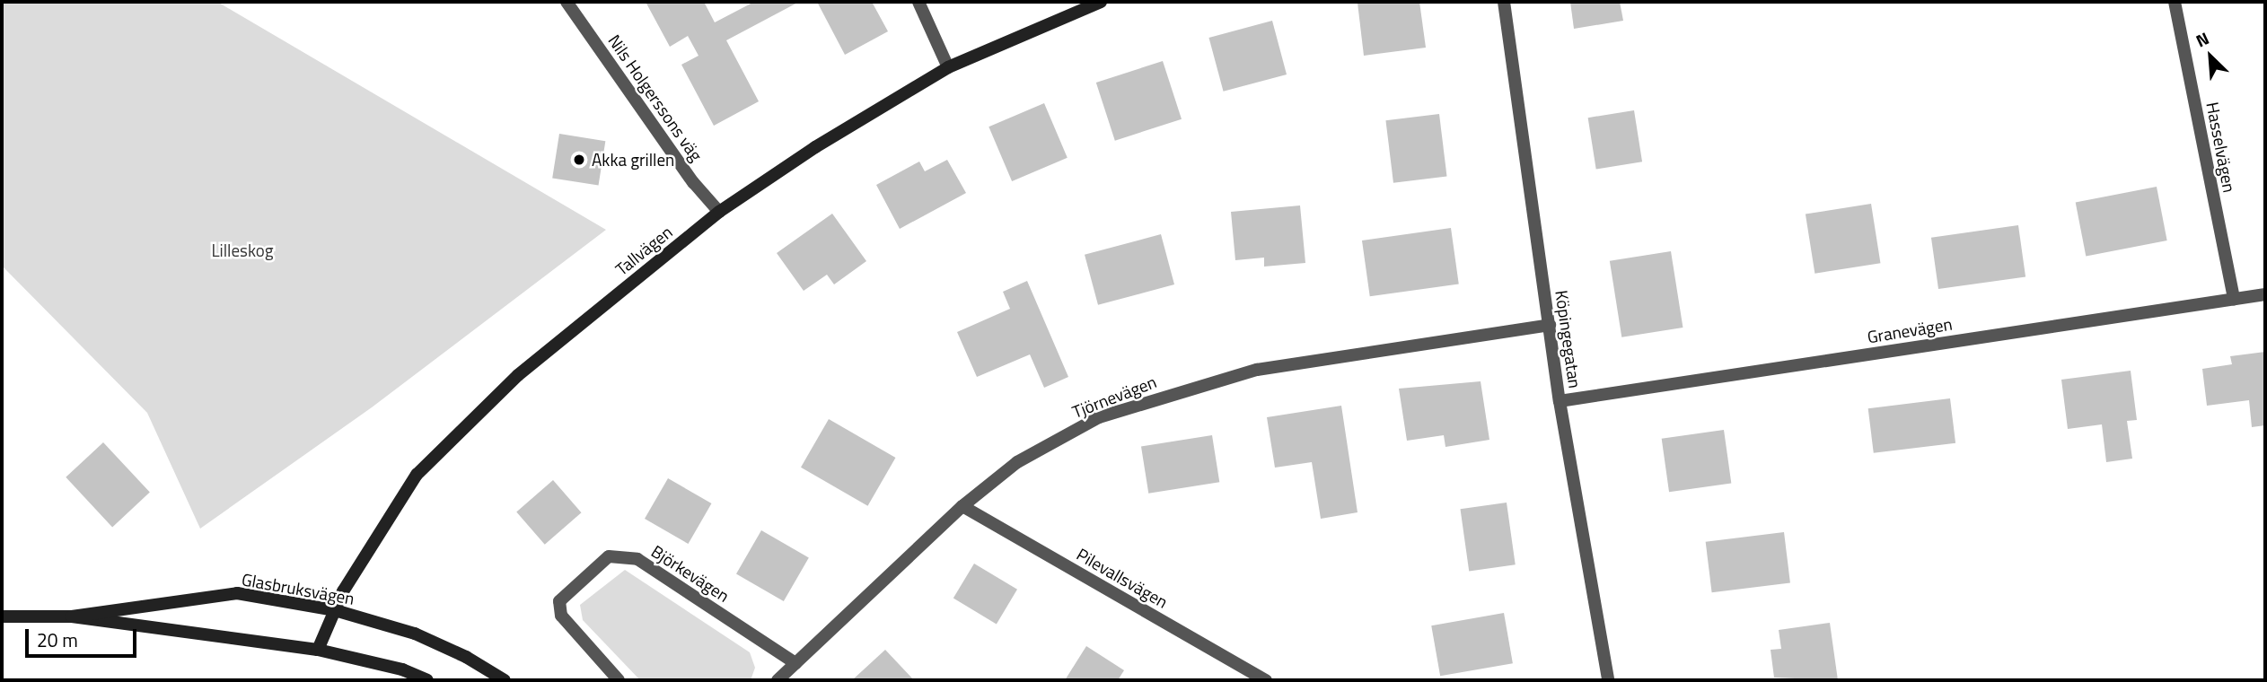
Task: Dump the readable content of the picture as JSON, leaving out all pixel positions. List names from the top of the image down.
{
  "streets": {
    "street": [
      "Nils Holgerssons väg",
      "Hasselvägen",
      "Tallvägen",
      "Granevägen",
      "Köpingegatan",
      "Tjörnevägen",
      "Björkevägen",
      "Pilevallsvägen",
      "Glasbruksvägen"
    ]
  },
  "crossings": [
    ["Nils Holgerssons väg", "Tallvägen"],
    ["Hasselvägen", "Granevägen"],
    ["Tallvägen", "Glasbruksvägen"],
    ["Granevägen", "Köpingegatan"],
    ["Köpingegatan", "Tjörnevägen"],
    ["Tjörnevägen", "Björkevägen"],
    ["Tjörnevägen", "Pilevallsvägen"]
  ],
  "parks": ["Lilleskog"],
  "places": ["Akka grillen"],
  "scale_bar": "20 m",
  "north": "top left"
}
